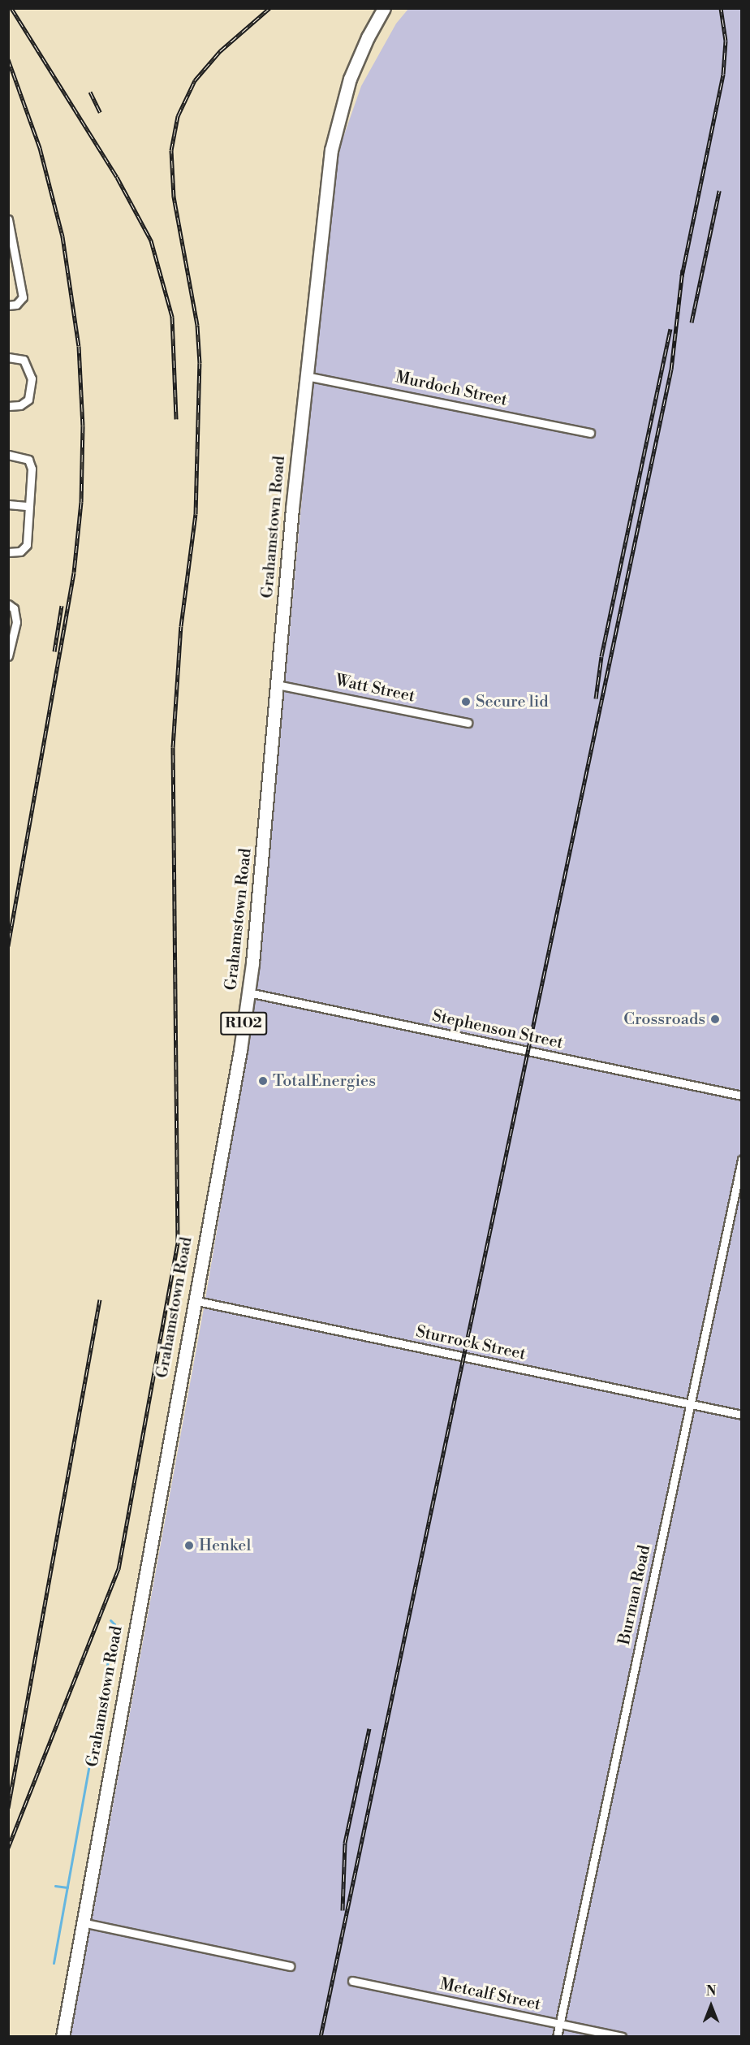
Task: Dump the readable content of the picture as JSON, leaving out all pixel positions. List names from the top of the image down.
{
  "streets": {
    "main road": ["Grahamstown Road", "R102"],
    "street": [
      "Murdoch Street",
      "Watt Street",
      "Stephenson Street",
      "Sturrock Street",
      "Burman Road",
      "Metcalf Street"
    ]
  },
  "crossings": [
    ["Murdoch Street", "Grahamstown Road"],
    ["Grahamstown Road", "Watt Street"],
    ["Grahamstown Road", "Stephenson Street"],
    ["Grahamstown Road", "Sturrock Street"],
    ["Sturrock Street", "Burman Road"],
    ["Burman Road", "Metcalf Street"]
  ],
  "places": [
    "Secure lid",
    "Crossroads",
    "TotalEnergies",
    "Henkel"
  ],
  "north": "top"
}
